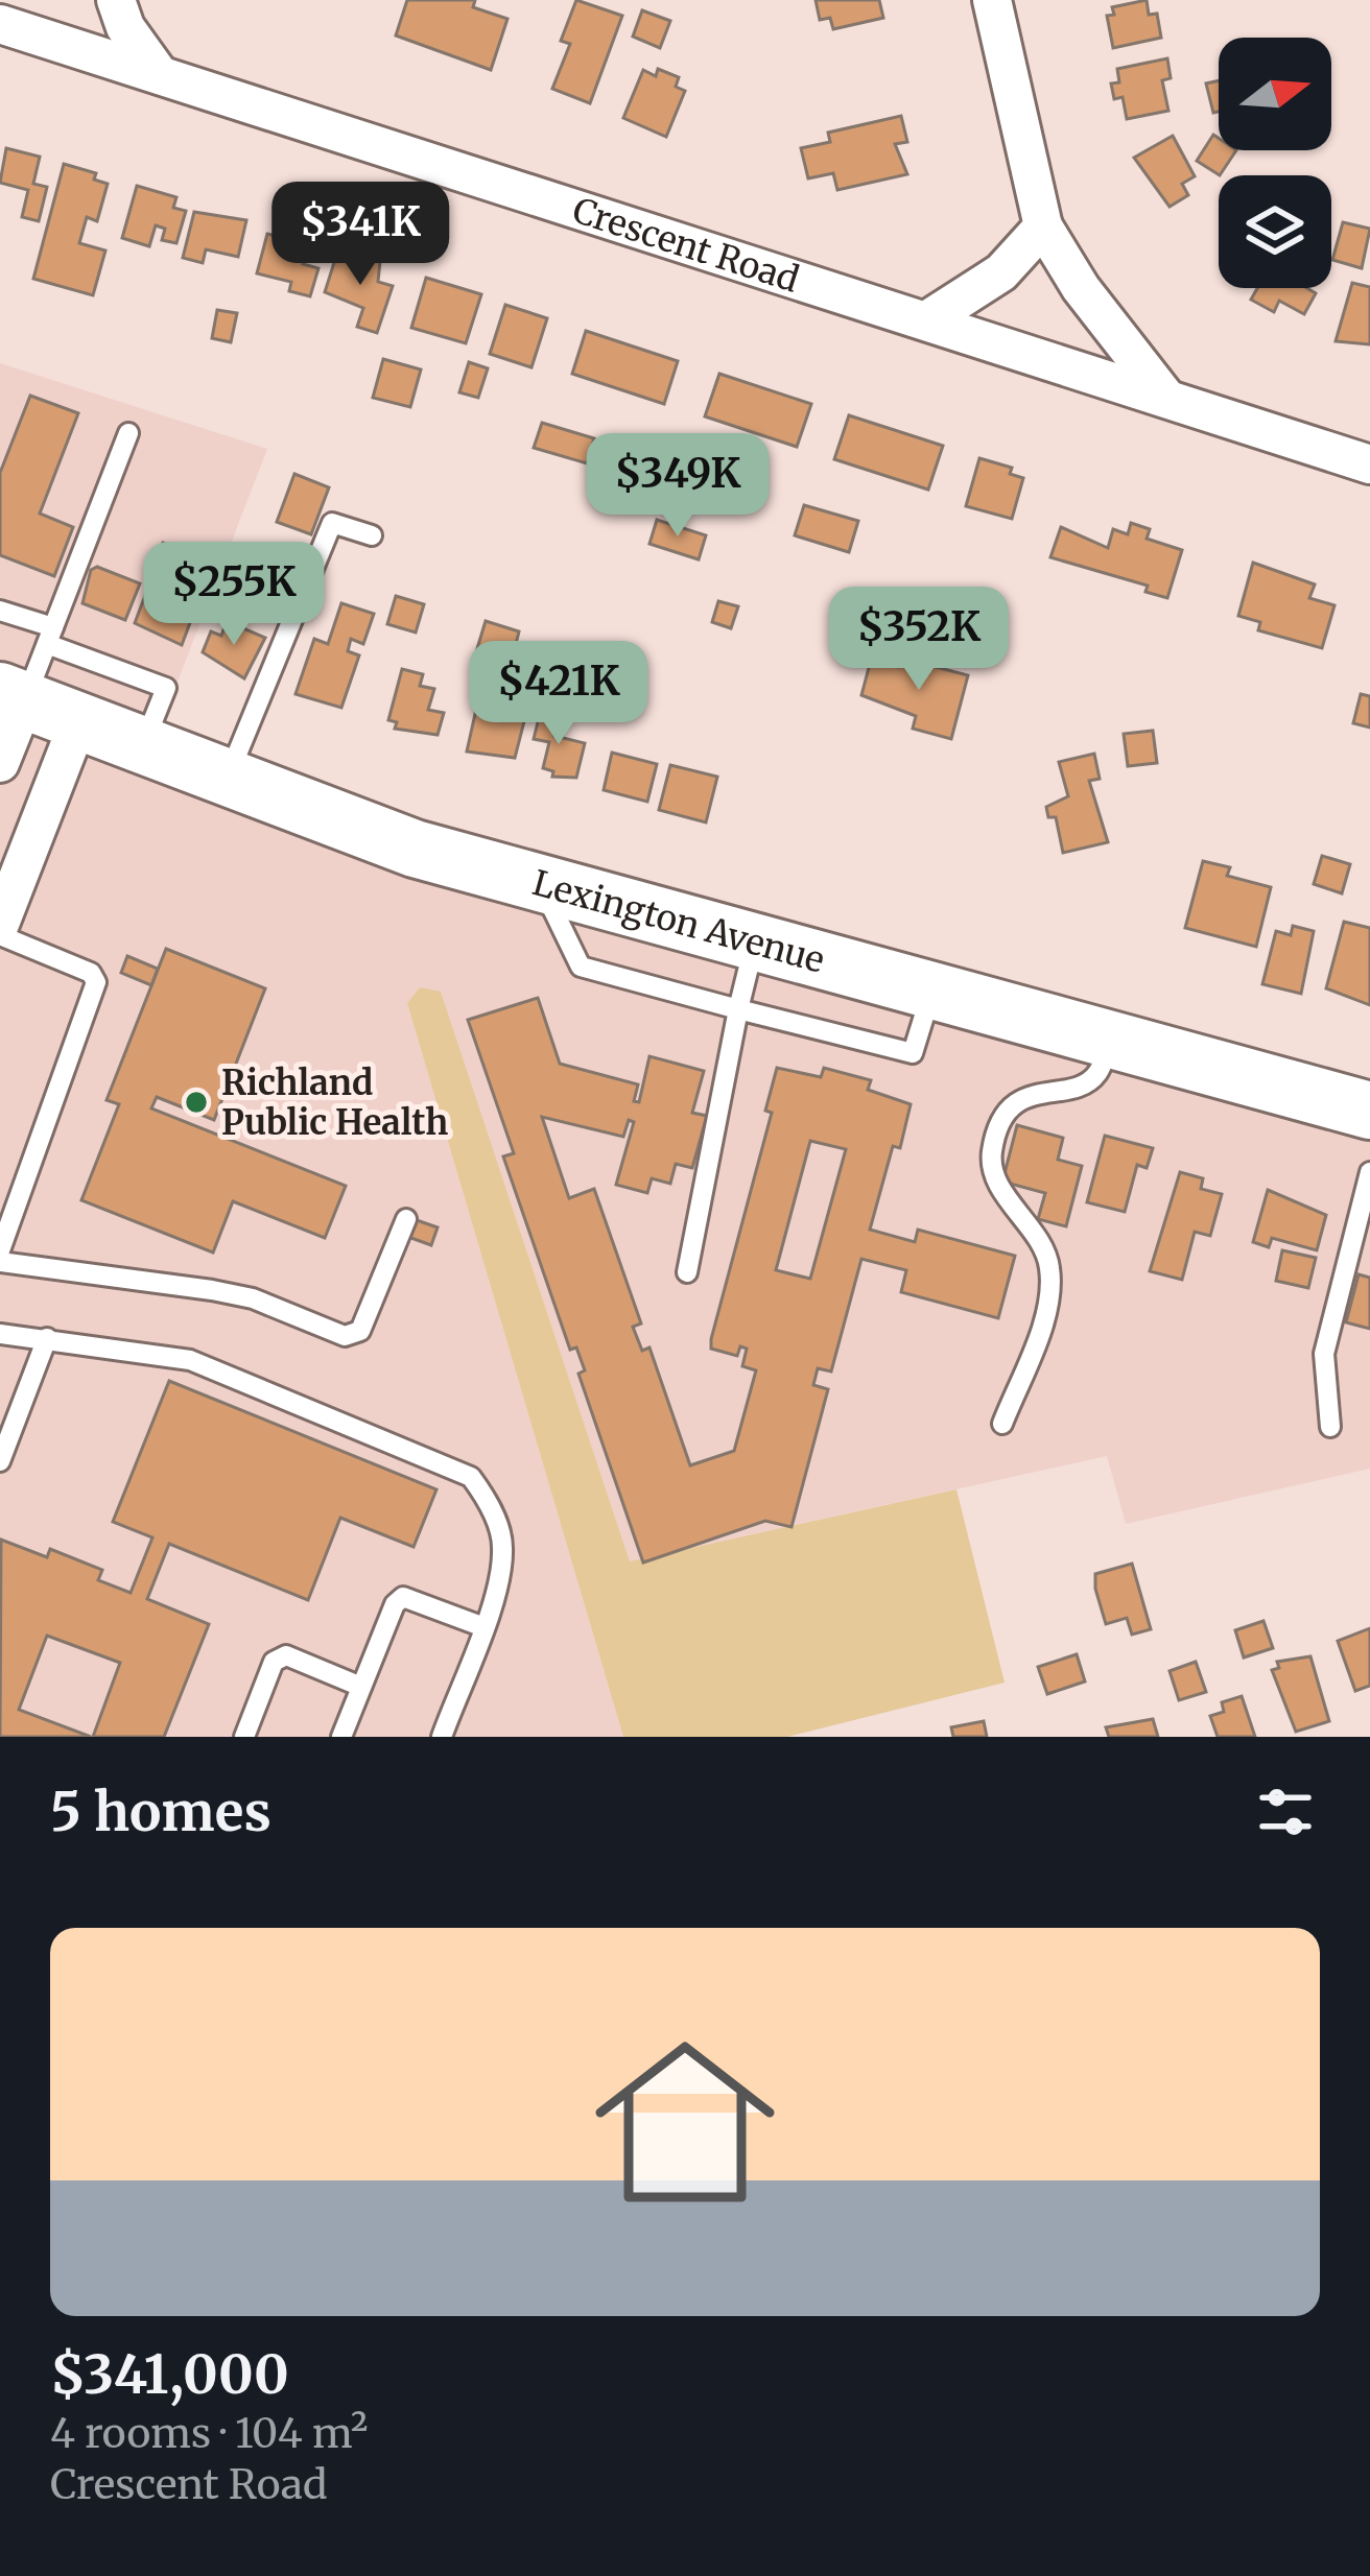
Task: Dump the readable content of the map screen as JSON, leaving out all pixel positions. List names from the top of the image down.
{
  "streets": {
    "main road": ["Lexington Avenue"],
    "street": ["Crescent Road"]
  },
  "places": ["Richland Public Health"],
  "north": "right",
  "page": {
    "price": [
      "$341K",
      "$349K",
      "$255K",
      "$352K",
      "$421K"
    ],
    "heading": "5 homes",
    "list": [
      {
        "name": "$341,000",
        "note": "4 rooms · 104 m² · Crescent Road"
      }
    ]
  }
}
